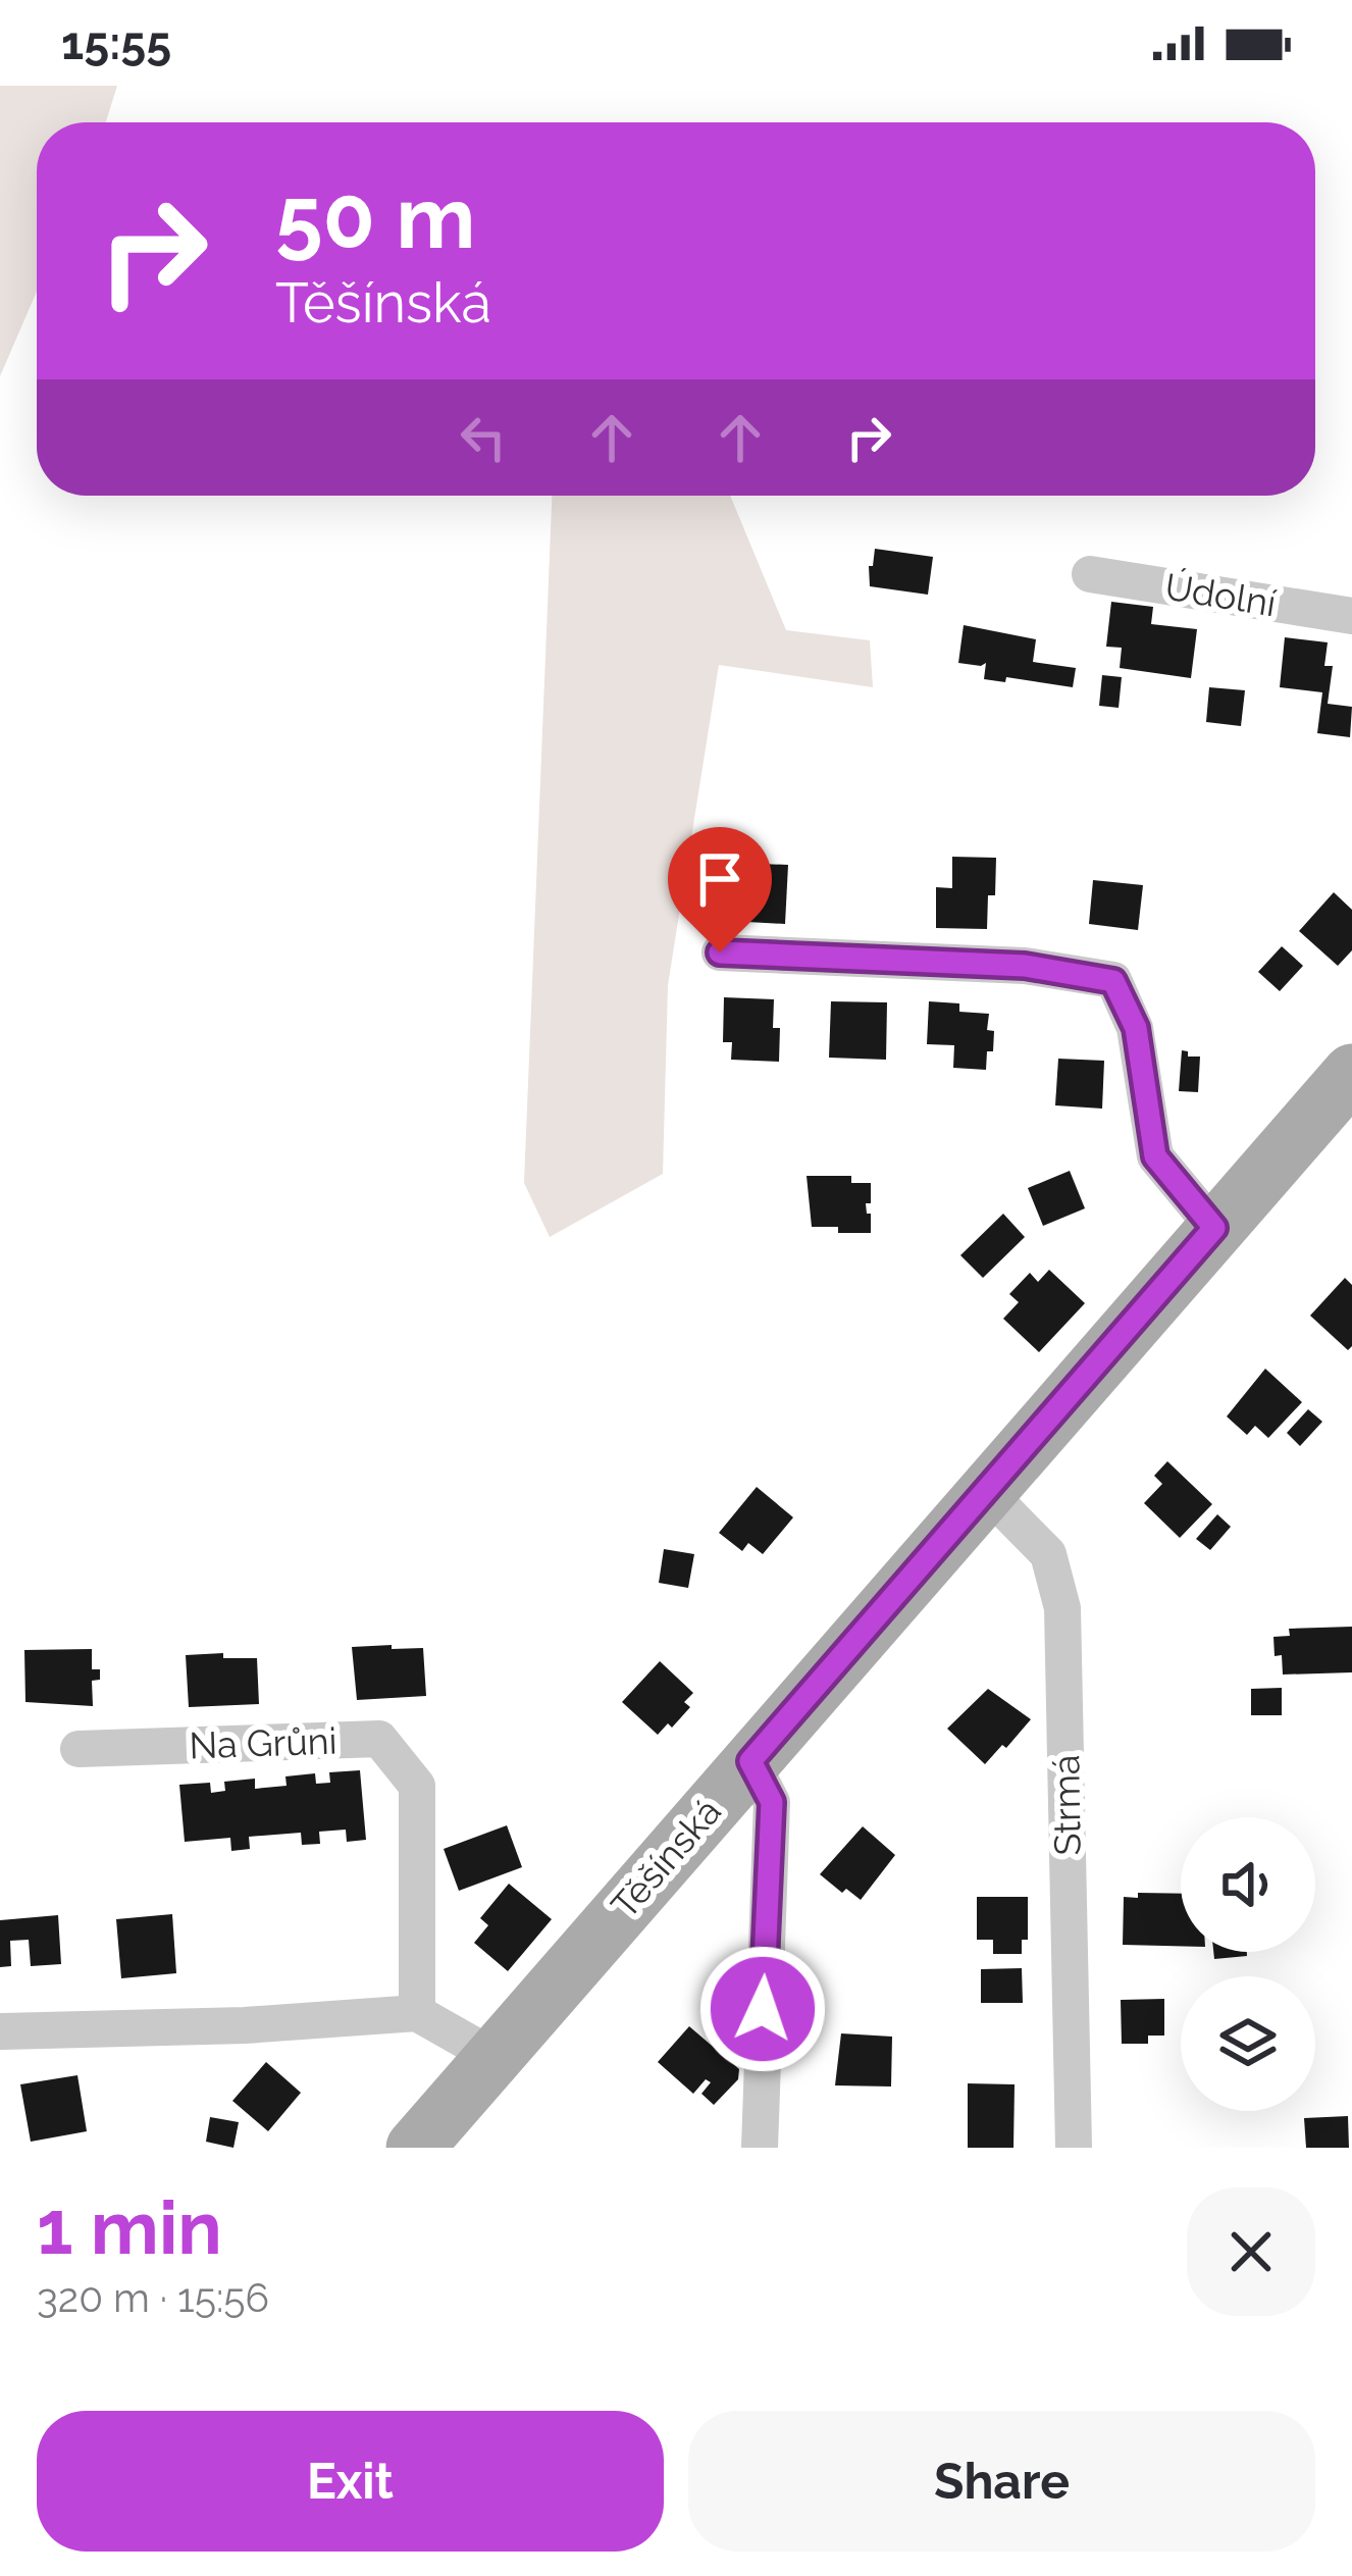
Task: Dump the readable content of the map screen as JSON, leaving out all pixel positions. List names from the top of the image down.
{
  "streets": {
    "main road": ["Těšínská"],
    "street": ["Údolní", "Na Grůni", "Strmá"]
  },
  "crossings": [
    ["Strmá", "Těšínská"]
  ],
  "page": {
    "status": "15:55",
    "turn": ["50 m", "Těšínská"],
    "heading": ["1 min", "320 m · 15:56"],
    "buttons": ["Exit", "Share"]
  }
}
